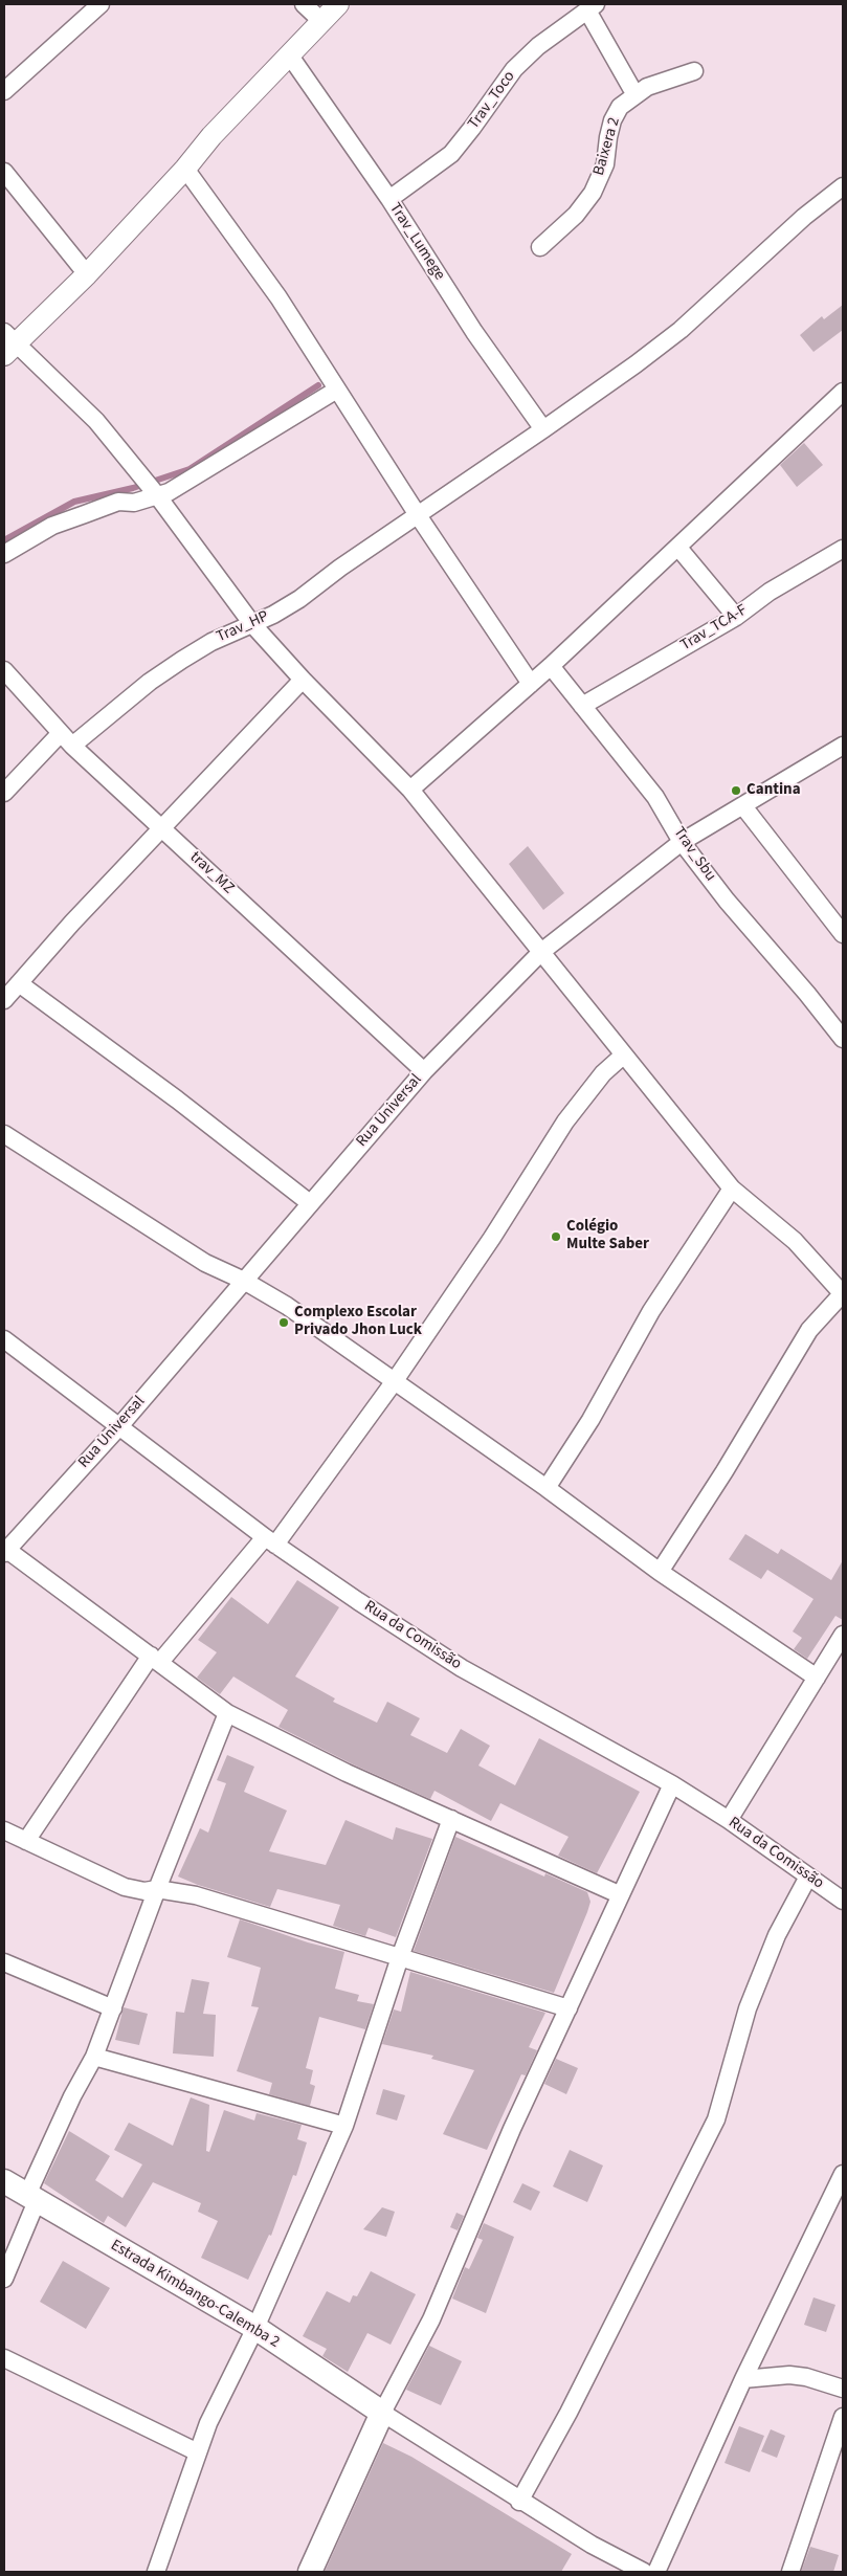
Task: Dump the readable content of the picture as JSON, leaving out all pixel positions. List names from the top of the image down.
{
  "streets": {
    "main road": ["Estrada Kimbango-Calemba 2"],
    "street": [
      "Trav_Toco",
      "Baixera 2",
      "Trav_Lumege",
      "Trav_HP",
      "Trav_TCA-F",
      "Trav_Sbu",
      "trav_MZ",
      "Rua Universal",
      "Rua da Comissão"
    ]
  },
  "crossings": [
    ["Trav_Toco", "Trav_Lumege"],
    ["Trav_Lumege", "Trav_HP"],
    ["Trav_HP", "trav_MZ"],
    ["Trav_TCA-F", "Trav_Sbu"],
    ["Trav_Sbu", "Rua Universal"],
    ["trav_MZ", "Rua Universal"],
    ["Rua Universal", "Rua da Comissão"]
  ],
  "places": ["Cantina", "Colégio Multe Saber", "Complexo Escolar Privado Jhon Luck"]
}
